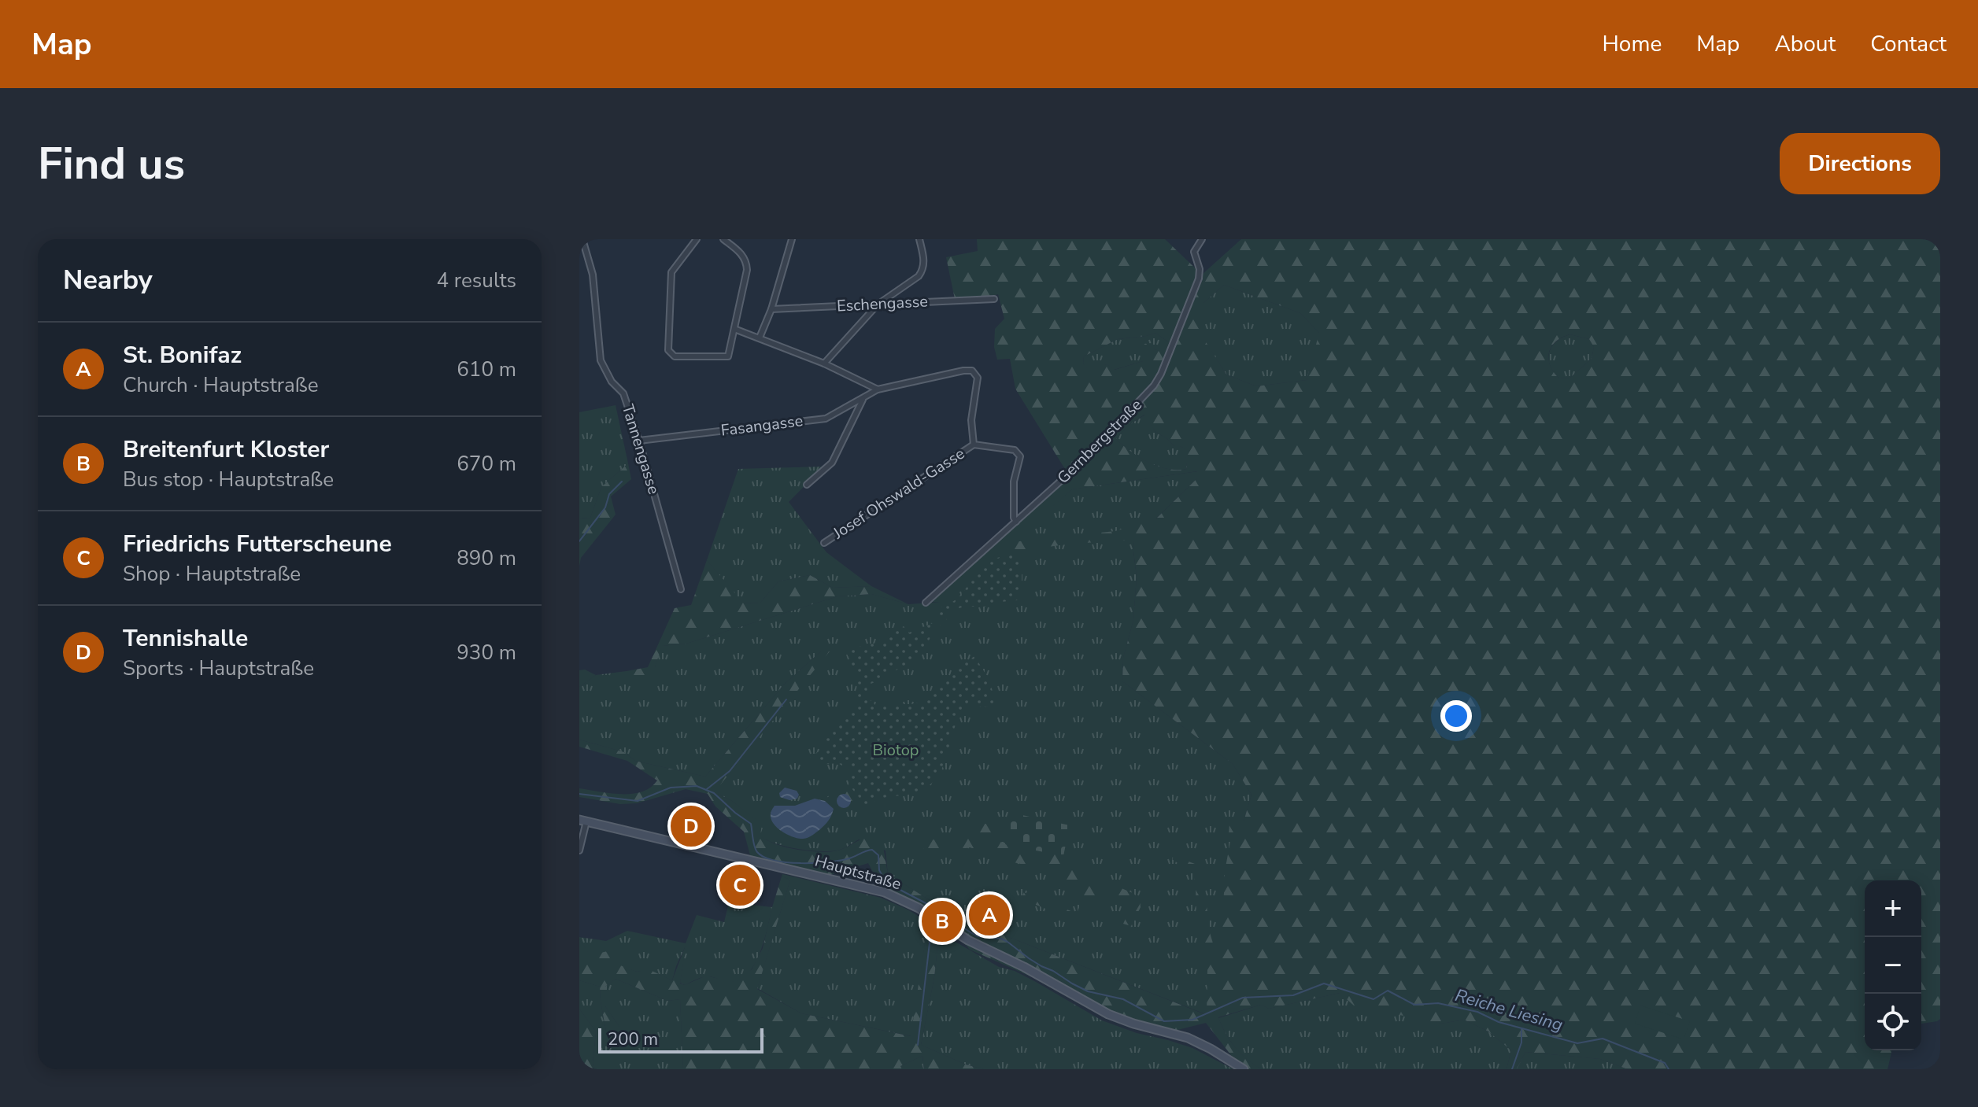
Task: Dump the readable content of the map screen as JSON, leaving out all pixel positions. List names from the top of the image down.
{
  "streets": {
    "main road": ["Hauptstraße"],
    "street": [
      "Eschengasse",
      "Fasangasse",
      "Gernbergstraße",
      "Tannengasse",
      "Josef Ohswald-Gasse"
    ]
  },
  "crossings": [
    ["Fasangasse", "Tannengasse"]
  ],
  "water": ["Reiche Liesing"],
  "parks": ["Biotop"],
  "scale_bar": "200 m",
  "page": {
    "header": "Map",
    "nav": [
      "Home",
      "Map",
      "About",
      "Contact"
    ],
    "buttons": "Directions",
    "title": "Find us",
    "heading": ["Nearby", "4 results"],
    "list": [
      {
        "mark": "A",
        "name": "St. Bonifaz",
        "note": "Church · Hauptstraße",
        "value": "610 m"
      },
      {
        "mark": "B",
        "name": "Breitenfurt Kloster",
        "note": "Bus stop · Hauptstraße",
        "value": "670 m"
      },
      {
        "mark": "C",
        "name": "Friedrichs Futterscheune",
        "note": "Shop · Hauptstraße",
        "value": "890 m"
      },
      {
        "mark": "D",
        "name": "Tennishalle",
        "note": "Sports · Hauptstraße",
        "value": "930 m"
      }
    ],
    "pins": [
      "D",
      "C",
      "A",
      "B"
    ],
    "map_buttons": ["+", "−"],
    "scale": "200 m"
  }
}
